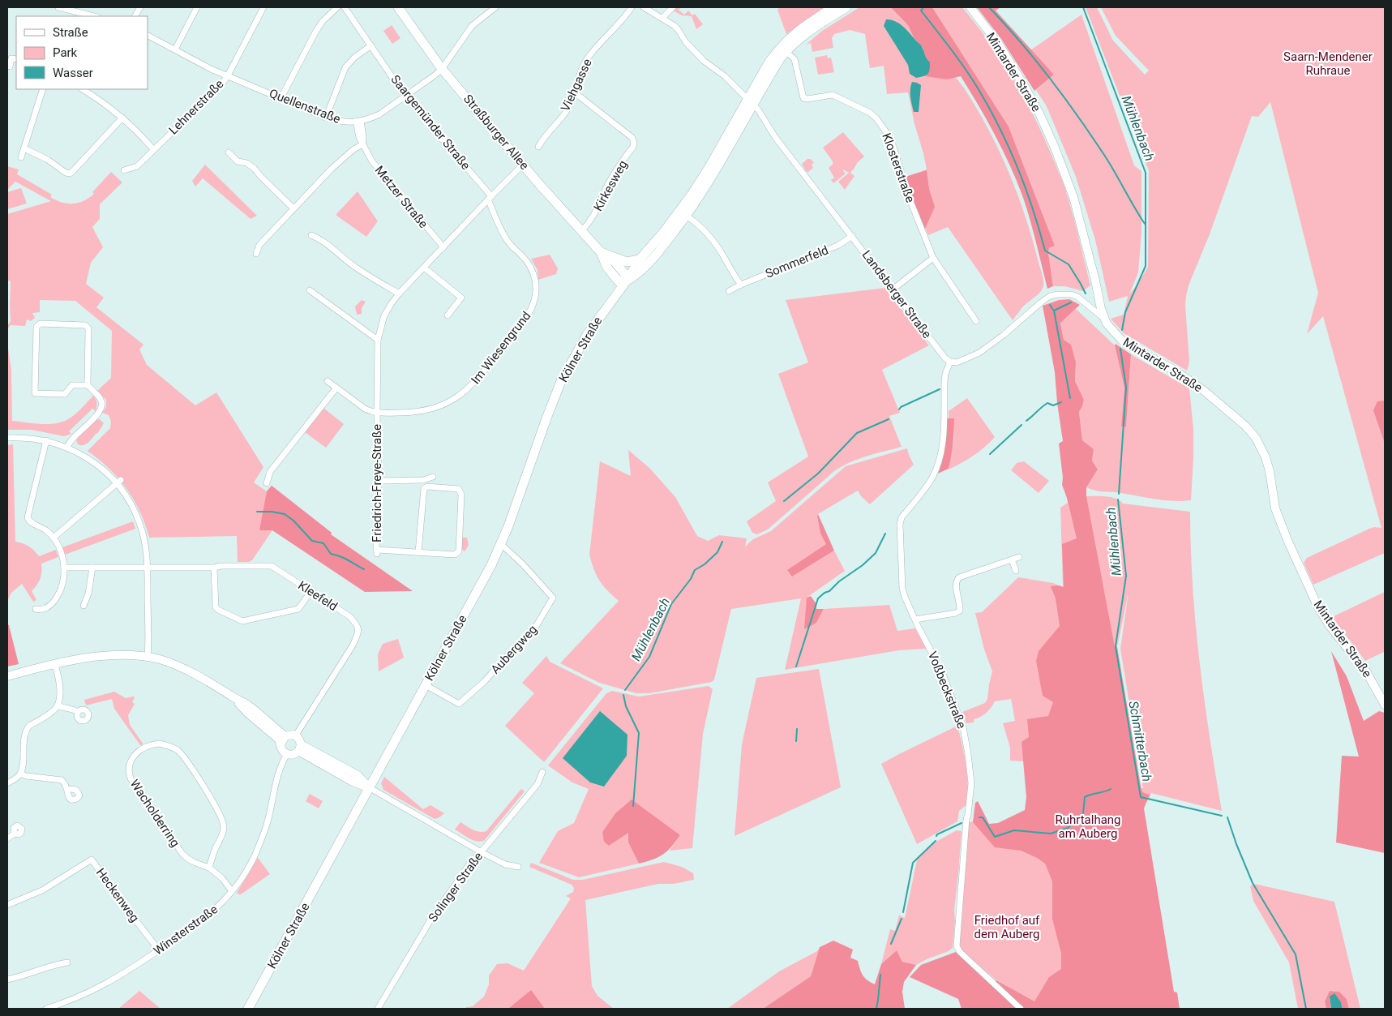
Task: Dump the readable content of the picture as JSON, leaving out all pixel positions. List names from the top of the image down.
{
  "streets": {
    "main road": ["Mintarder Straße", "Straßburger Allee", "Kölner Straße"],
    "street": [
      "Viehgasse",
      "Quellenstraße",
      "Lehnerstraße",
      "Saargemünder Straße",
      "Klosterstraße",
      "Kirkesweg",
      "Metzer Straße",
      "Sommerfeld",
      "Landsberger Straße",
      "Im Wiesengrund",
      "Friedrich-Freye-Straße",
      "Kleefeld",
      "Aubergweg",
      "Voßbeckstraße",
      "Wacholderring",
      "Solinger Straße",
      "Heckenweg",
      "Winsterstraße"
    ]
  },
  "crossings": [
    ["Viehgasse", "Kirkesweg"],
    ["Quellenstraße", "Lehnerstraße"],
    ["Quellenstraße", "Saargemünder Straße"],
    ["Quellenstraße", "Straßburger Allee"],
    ["Quellenstraße", "Metzer Straße"],
    ["Saargemünder Straße", "Im Wiesengrund"],
    ["Saargemünder Straße", "Friedrich-Freye-Straße"],
    ["Straßburger Allee", "Kirkesweg"],
    ["Straßburger Allee", "Kölner Straße"],
    ["Straßburger Allee", "Friedrich-Freye-Straße"],
    ["Klosterstraße", "Kölner Straße"],
    ["Metzer Straße", "Friedrich-Freye-Straße"],
    ["Sommerfeld", "Landsberger Straße"],
    ["Landsberger Straße", "Kölner Straße"],
    ["Landsberger Straße", "Voßbeckstraße"],
    ["Im Wiesengrund", "Friedrich-Freye-Straße"],
    ["Kölner Straße", "Aubergweg"],
    ["Kleefeld", "Winsterstraße"],
    ["Wacholderring", "Winsterstraße"],
    ["Heckenweg", "Winsterstraße"]
  ],
  "water": ["Mühlenbach", "Schmitterbach"],
  "parks": ["Saarn-Mendener Ruhraue", "Ruhrtalhang am Auberg", "Friedhof auf dem Auberg"],
  "legend": ["Straße", "Park", "Wasser"]
}
